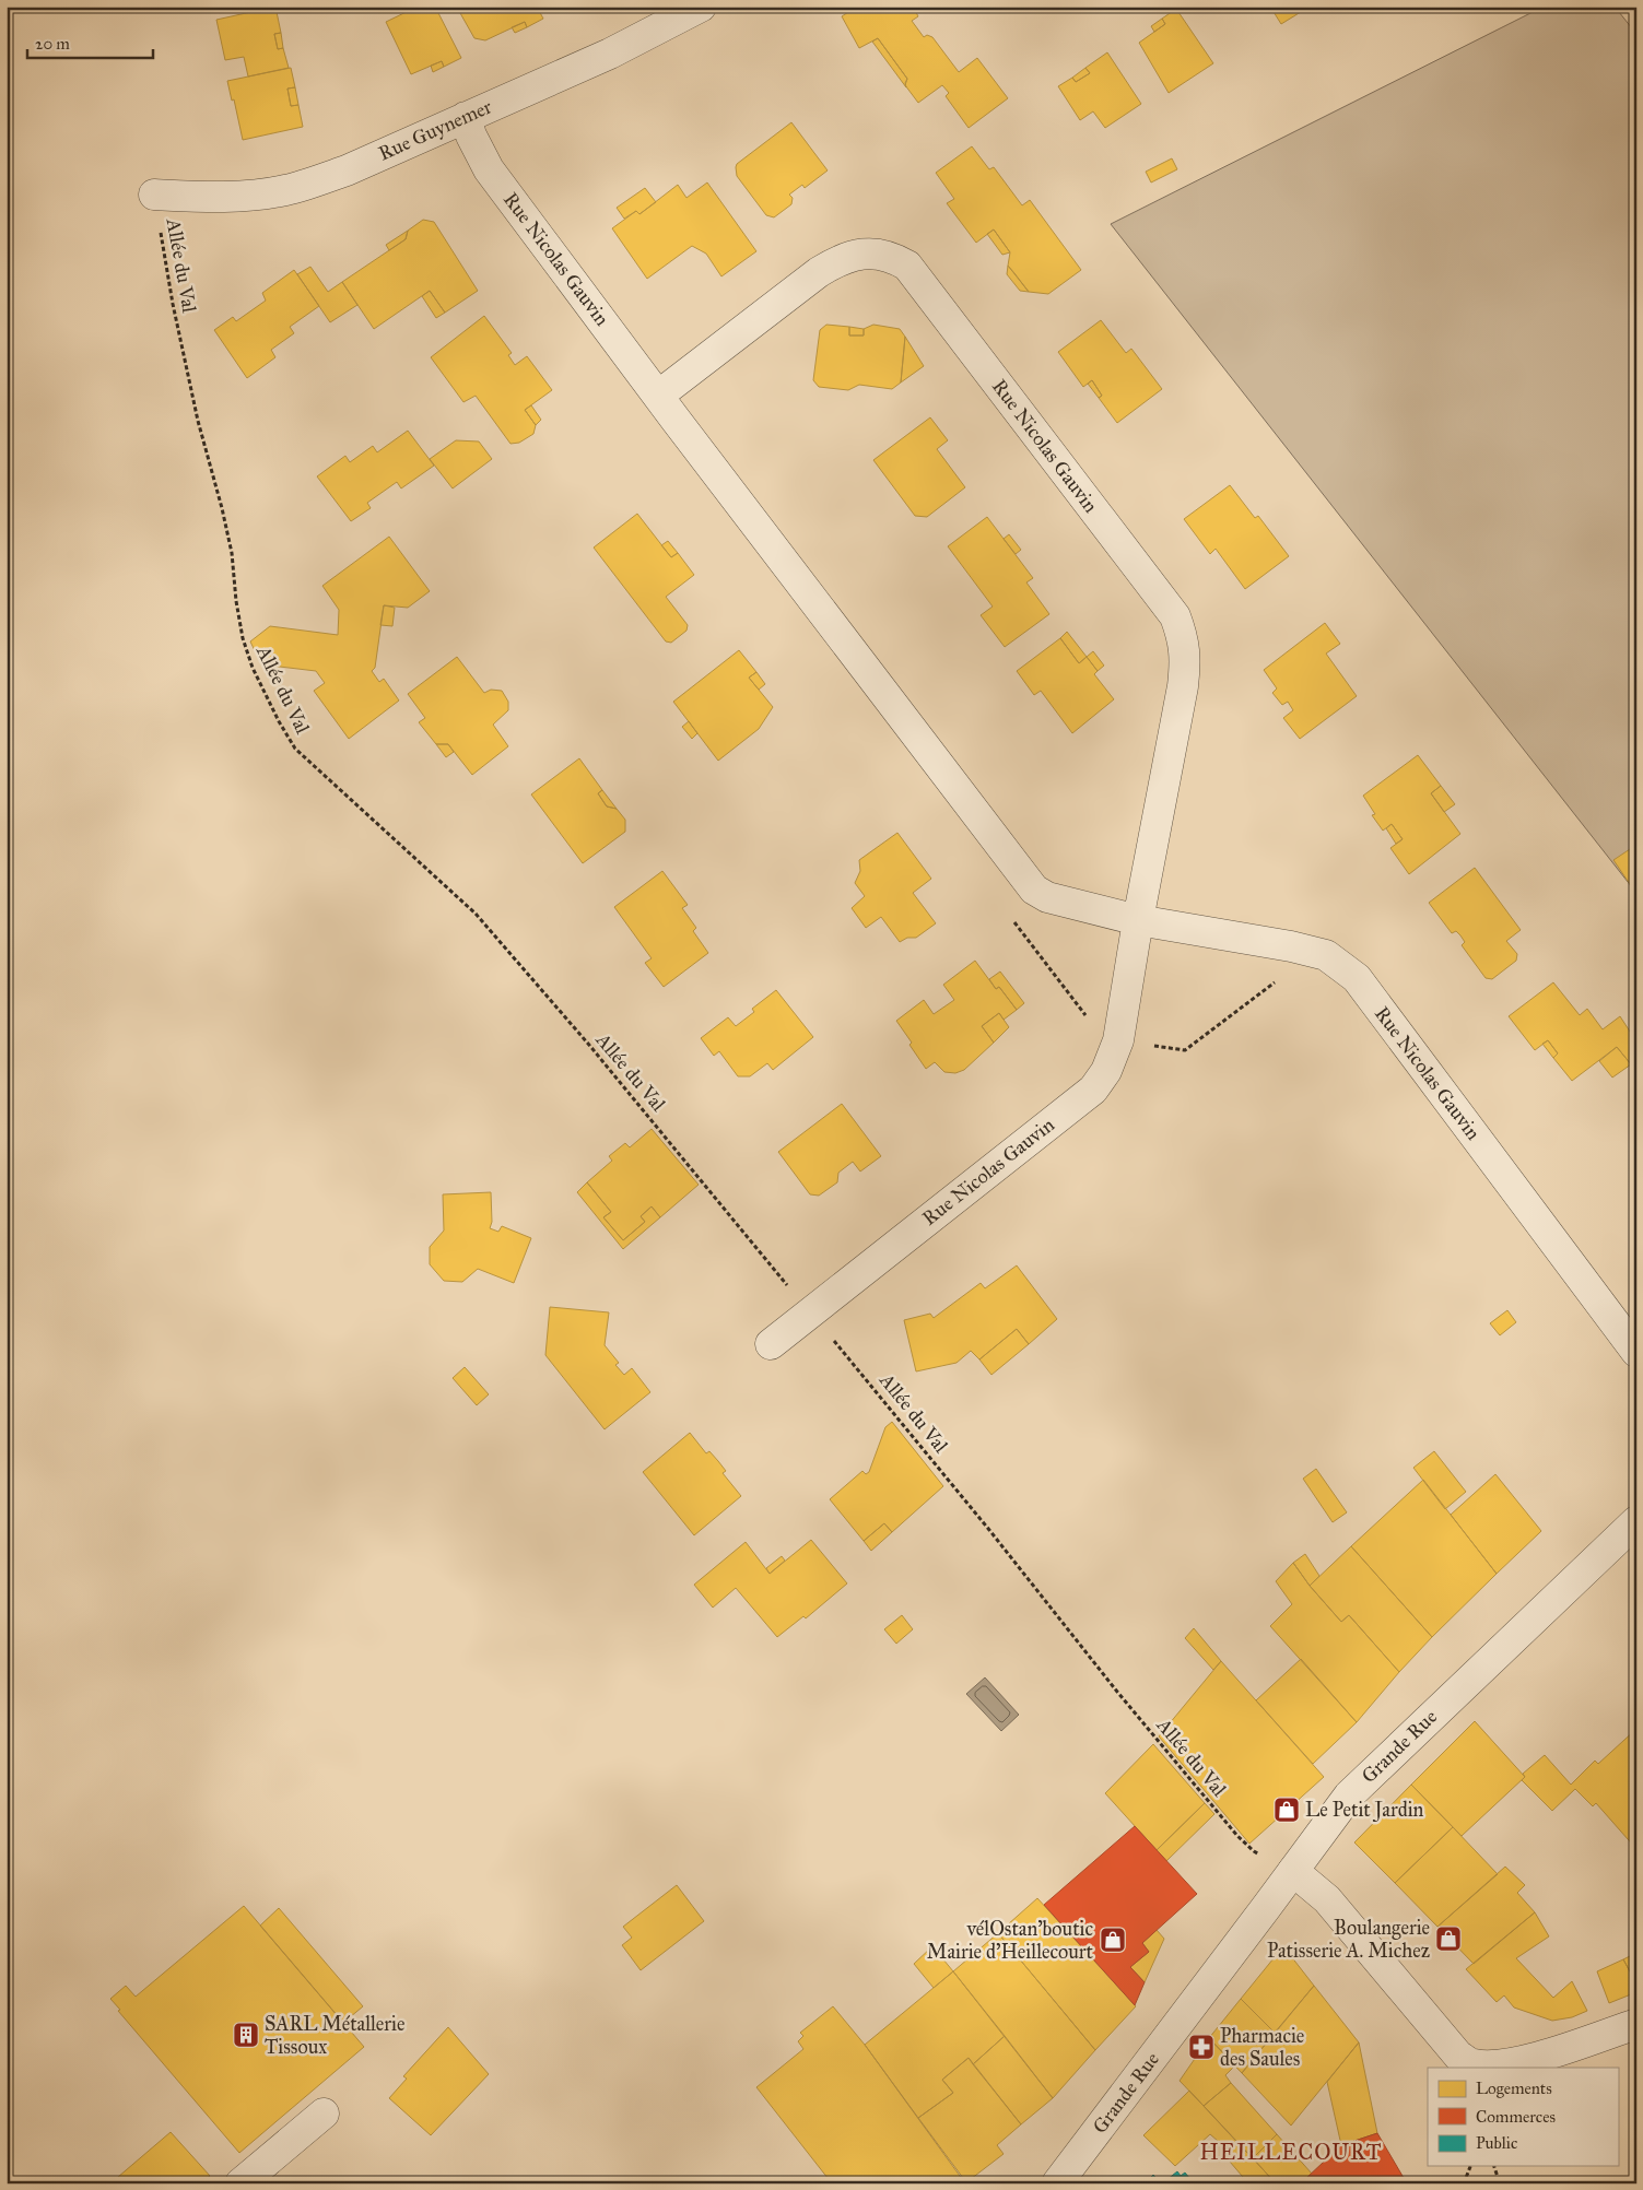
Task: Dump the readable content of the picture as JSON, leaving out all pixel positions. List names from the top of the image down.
{
  "streets": {
    "street": ["Rue Guynemer", "Rue Nicolas Gauvin", "Grande Rue"],
    "path": ["Allée du Val"]
  },
  "crossings": [
    ["Rue Guynemer", "Rue Nicolas Gauvin"],
    ["Rue Guynemer", "Allée du Val"],
    ["Rue Nicolas Gauvin", "Allée du Val"],
    ["Allée du Val", "Grande Rue"]
  ],
  "districts": ["HEILLECOURT"],
  "places": {
    "shop": ["Le Petit Jardin", "Boulangerie Patisserie A. Michez", "vélOstan'boutic Mairie d'Heillecourt"],
    "building": ["SARL Métallerie Tissoux"],
    "pharmacy": ["Pharmacie des Saules"]
  },
  "legend": ["Logements", "Commerces", "Public"],
  "scale_bar": "20 m"
}
